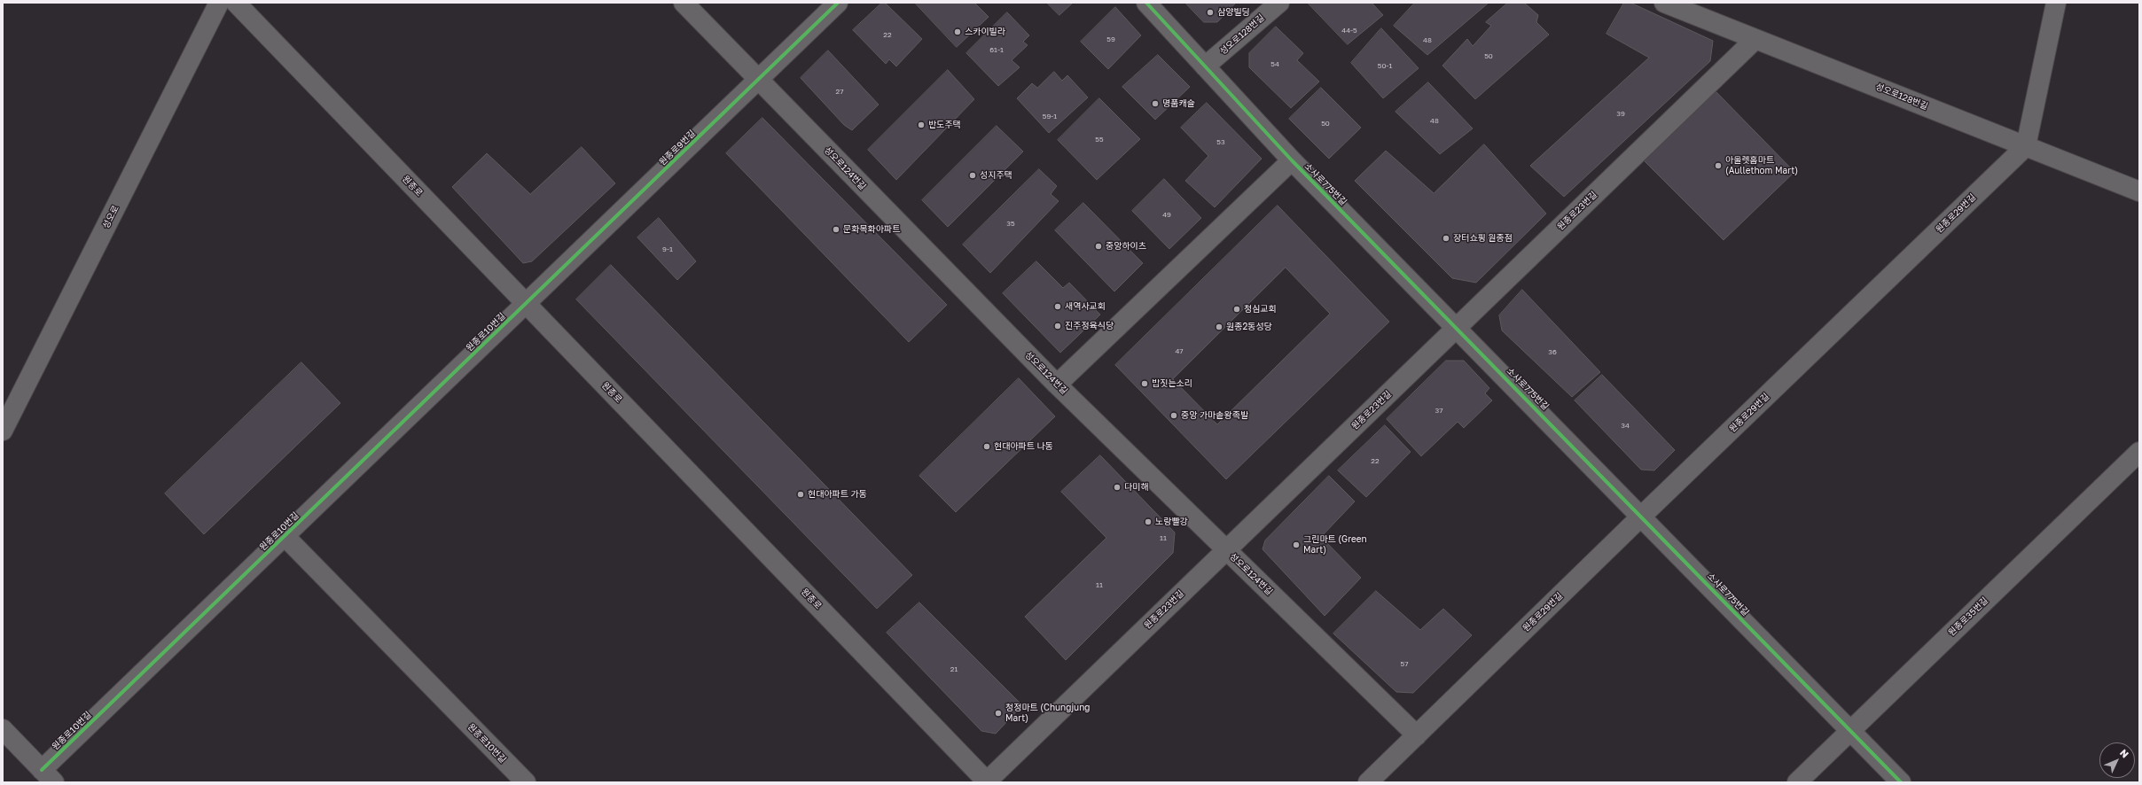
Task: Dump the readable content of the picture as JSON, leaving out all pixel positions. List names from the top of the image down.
{
  "streets": {
    "street": [
      "성오로128번길",
      "원종로9번길",
      "성오로124번길",
      "소사로775번길",
      "원종로",
      "원종로23번길",
      "원종로29번길",
      "성오로",
      "원종로10번길",
      "원종로35번길"
    ]
  },
  "crossings": [
    ["성오로128번길", "소사로775번길"],
    ["성오로128번길", "원종로23번길"],
    ["성오로128번길", "원종로29번길"],
    ["원종로9번길", "성오로124번길"],
    ["원종로9번길", "원종로"],
    ["원종로9번길", "원종로10번길"],
    ["성오로124번길", "원종로23번길"],
    ["성오로124번길", "원종로29번길"],
    ["소사로775번길", "원종로23번길"],
    ["소사로775번길", "원종로29번길"],
    ["소사로775번길", "원종로35번길"],
    ["원종로", "원종로23번길"],
    ["원종로", "원종로10번길"]
  ],
  "places": [
    "삼양빌딩",
    "스카이빌라",
    "명품캐슬",
    "반도주택",
    "아울렛홈마트 (Aullethom Mart)",
    "성지주택",
    "문화목화아파트",
    "장터쇼핑 원종점",
    "중앙하이츠",
    "새역사교회",
    "청심교회",
    "진주정육식당",
    "원종2동성당",
    "밥짓는소리",
    "중앙 가마솥왕족발",
    "현대아파트 나동",
    "다미해",
    "현대아파트 가동",
    "노랑빨강",
    "그린마트 (Green Mart)",
    "청정마트 (Chungjung Mart)"
  ],
  "house_numbers": [
    "44-5",
    "22",
    "59",
    "48",
    "61-1",
    "50",
    "54",
    "50-1",
    "27",
    "39",
    "59-1",
    "48",
    "50",
    "55",
    "53",
    "49",
    "35",
    "9-1",
    "47",
    "36",
    "37",
    "34",
    "22",
    "11",
    "11",
    "57",
    "21"
  ],
  "north": "top right"
}
